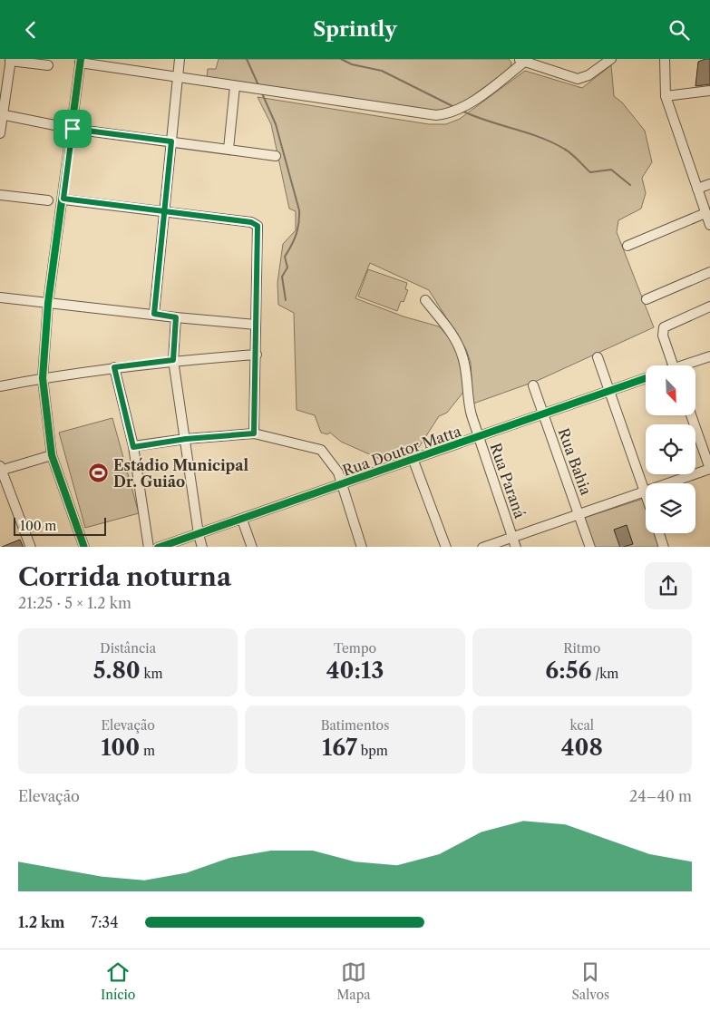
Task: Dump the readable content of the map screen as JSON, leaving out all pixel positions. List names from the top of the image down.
{
  "streets": {
    "street": ["Rua Doutor Matta", "Rua Bahia", "Rua Paraná"]
  },
  "crossings": [
    ["Rua Doutor Matta", "Rua Bahia"],
    ["Rua Doutor Matta", "Rua Paraná"]
  ],
  "places": {
    "sports": ["Estádio Municipal Dr. Guião"]
  },
  "scale_bar": "100 m",
  "north": "bottom right",
  "page": {
    "header": "Sprintly",
    "scale": "100 m",
    "heading": ["Corrida noturna", "21:25 · 5 × 1.2 km"],
    "stats": [
      ["Distância", "5.80 km"],
      ["Tempo", "40:13"],
      ["Ritmo", "6:56 /km"],
      ["Elevação", "100 m"],
      ["Batimentos", "167 bpm"],
      ["kcal", "408"]
    ],
    "chart": ["Elevação", "24–40 m"],
    "list": [
      {
        "name": "1.2 km",
        "note": "7:34"
      }
    ],
    "tabs": ["Início", "Mapa", "Salvos"]
  }
}
